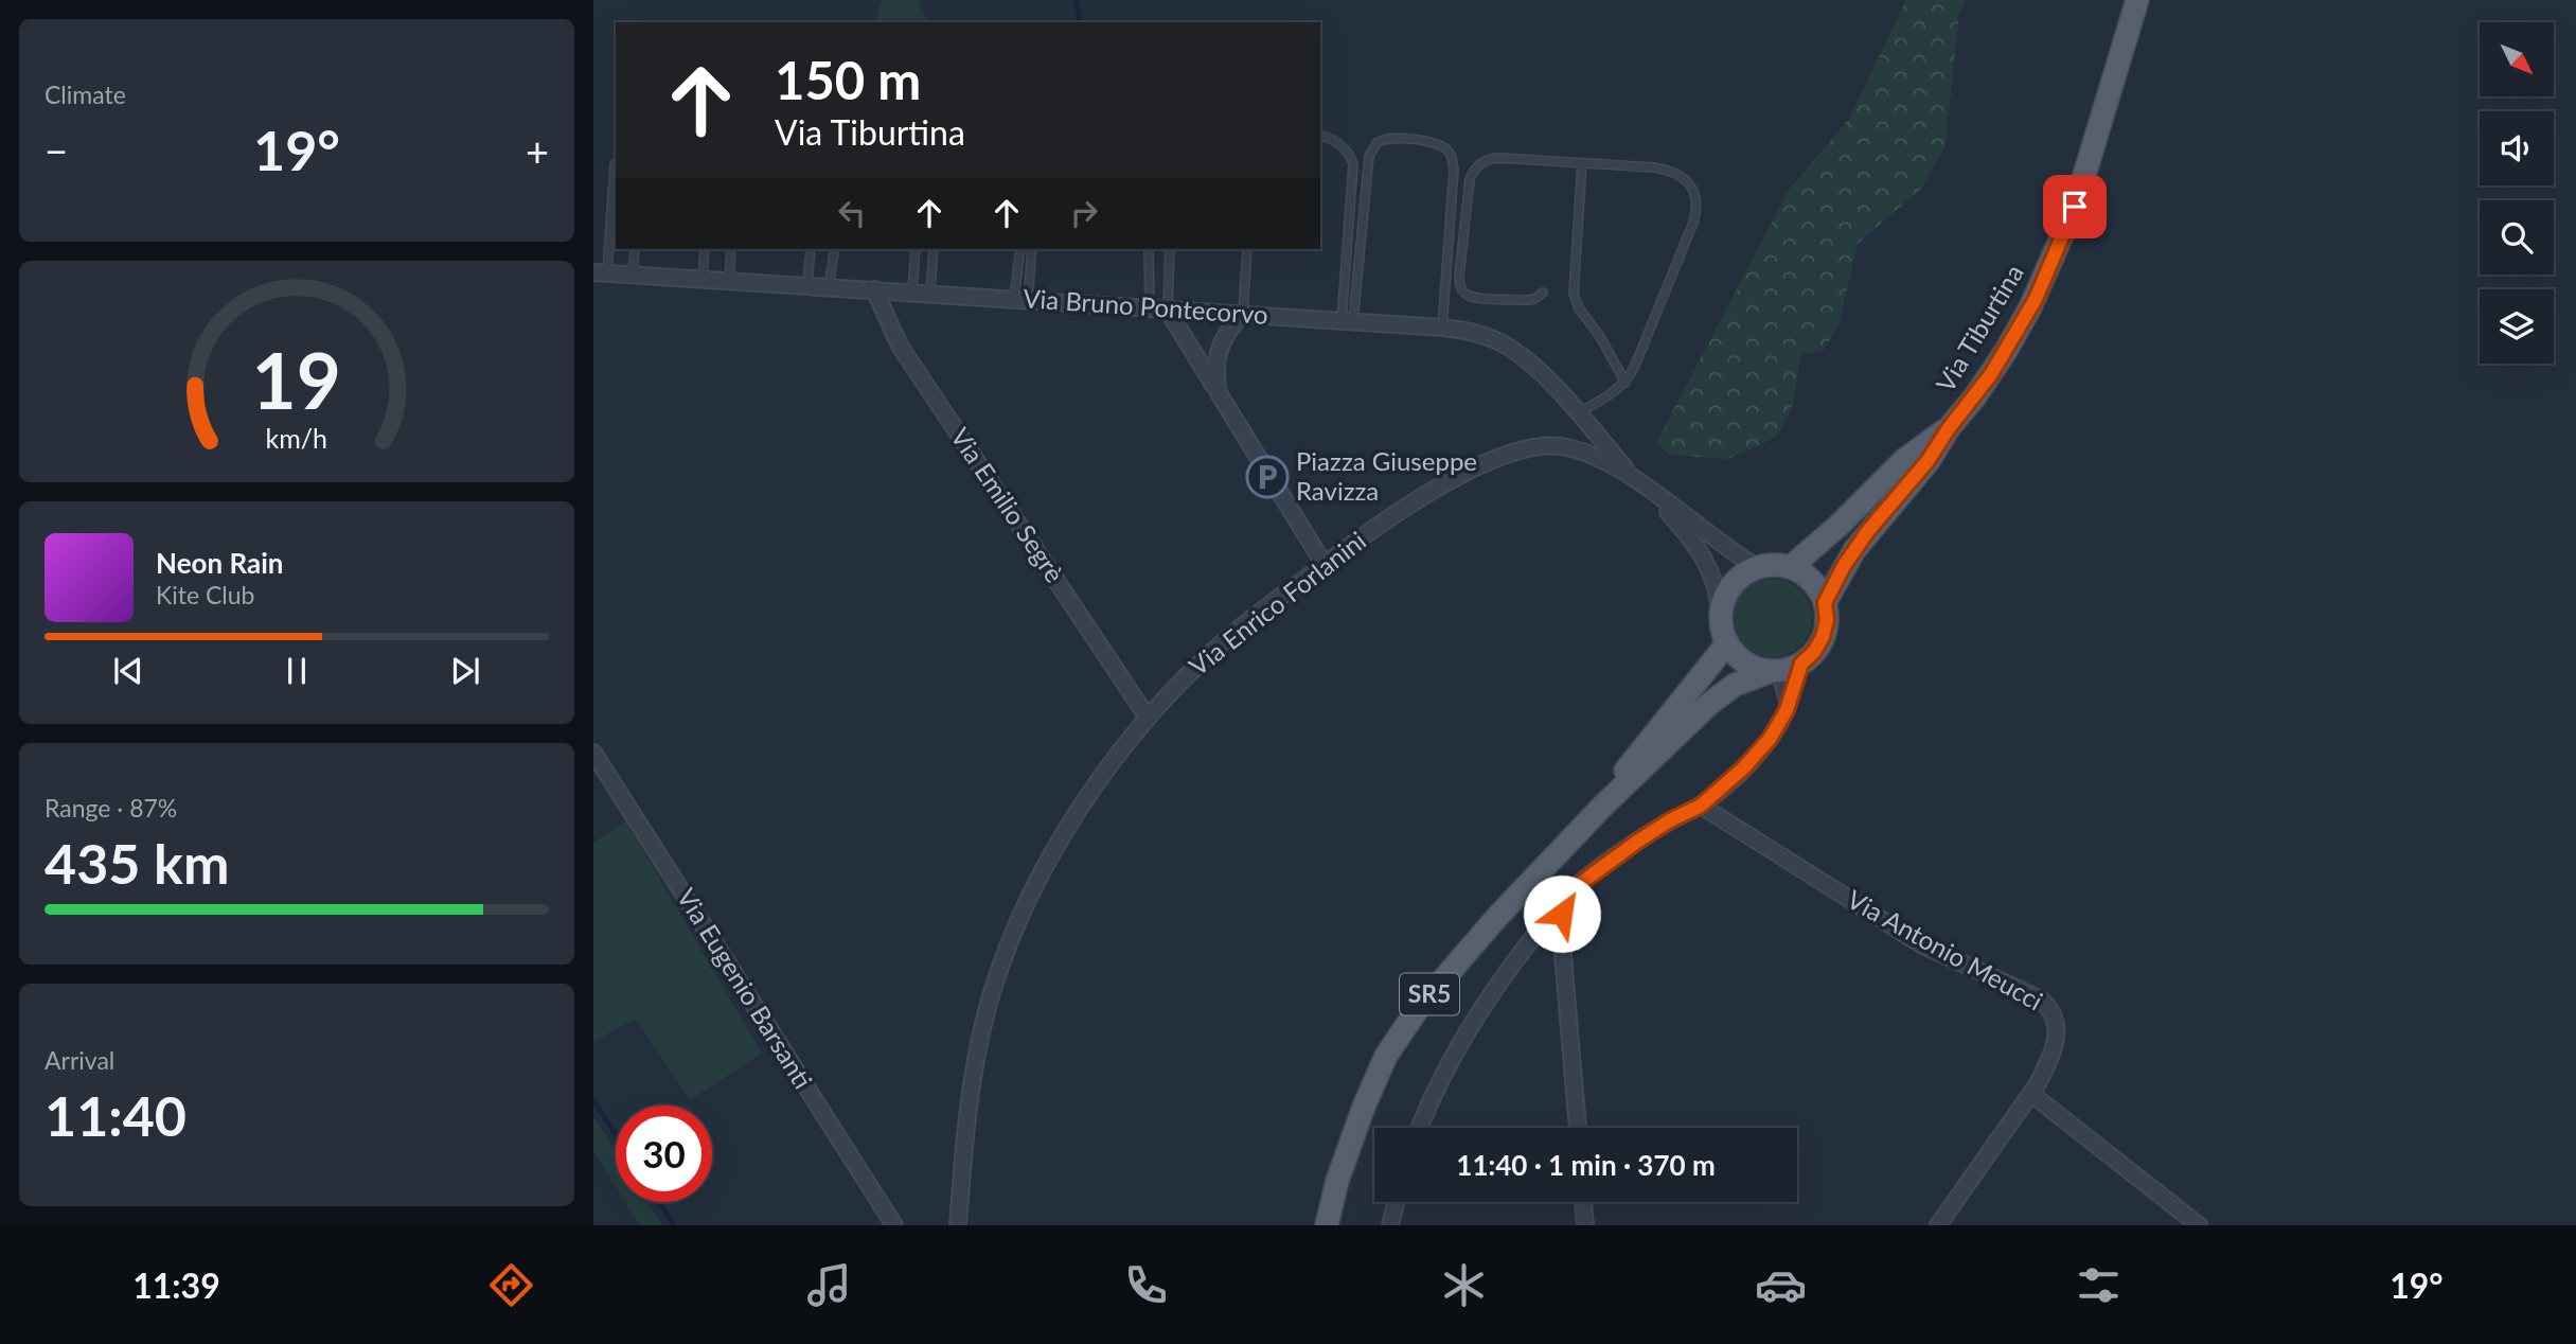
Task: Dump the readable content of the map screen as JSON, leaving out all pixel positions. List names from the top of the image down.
{
  "streets": {
    "main road": ["Via Tiburtina", "SR5"],
    "street": [
      "Via Bruno Pontecorvo",
      "Via Emilio Segrè",
      "Via Enrico Forlanini",
      "Via Antonio Meucci",
      "Via Eugenio Barsanti"
    ]
  },
  "crossings": [
    ["Via Bruno Pontecorvo", "Via Tiburtina"],
    ["Via Bruno Pontecorvo", "Via Emilio Segrè"],
    ["Via Bruno Pontecorvo", "Via Enrico Forlanini"],
    ["Via Bruno Pontecorvo", "SR5"],
    ["Via Tiburtina", "SR5"],
    ["Via Emilio Segrè", "Via Enrico Forlanini"]
  ],
  "places": {
    "parking": ["Piazza Giuseppe Ravizza"]
  },
  "north": "bottom right",
  "page": {
    "tile": [
      "Climate",
      ["Range · 87%", "435 km"],
      ["Arrival", "11:40"]
    ],
    "turn": ["150 m", "Via Tiburtina"],
    "heat": ["−", "19°", "+"],
    "song": ["Neon Rain", "Kite Club"],
    "limit": "30",
    "trip": "11:40 · 1 min · 370 m",
    "tabs": ["11:39", "19°"],
    "gauge": ["19", "km/h"]
  }
}
